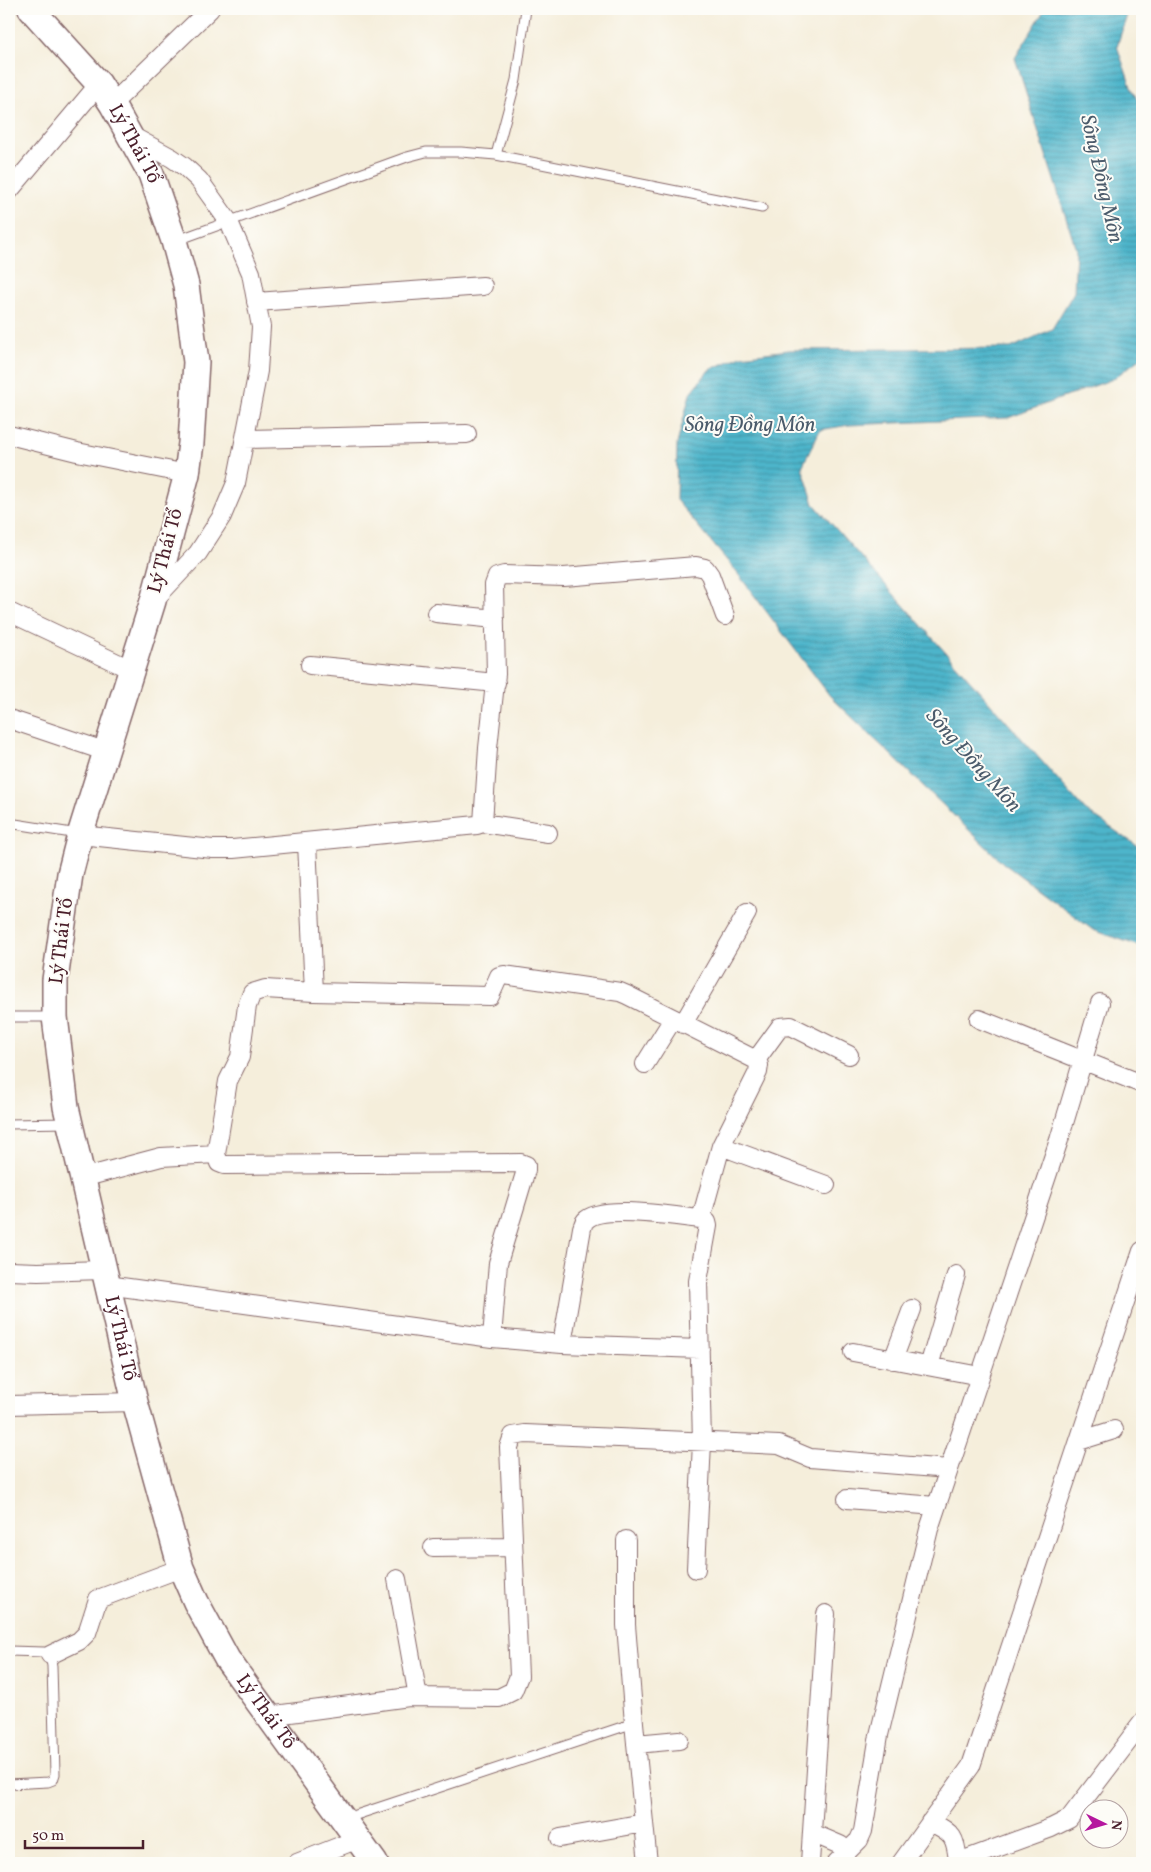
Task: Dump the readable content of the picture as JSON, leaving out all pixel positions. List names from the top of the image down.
{
  "streets": {
    "main road": ["Lý Thái Tổ"]
  },
  "water": ["Sông Đồng Môn"],
  "scale_bar": "50 m",
  "north": "right"
}
